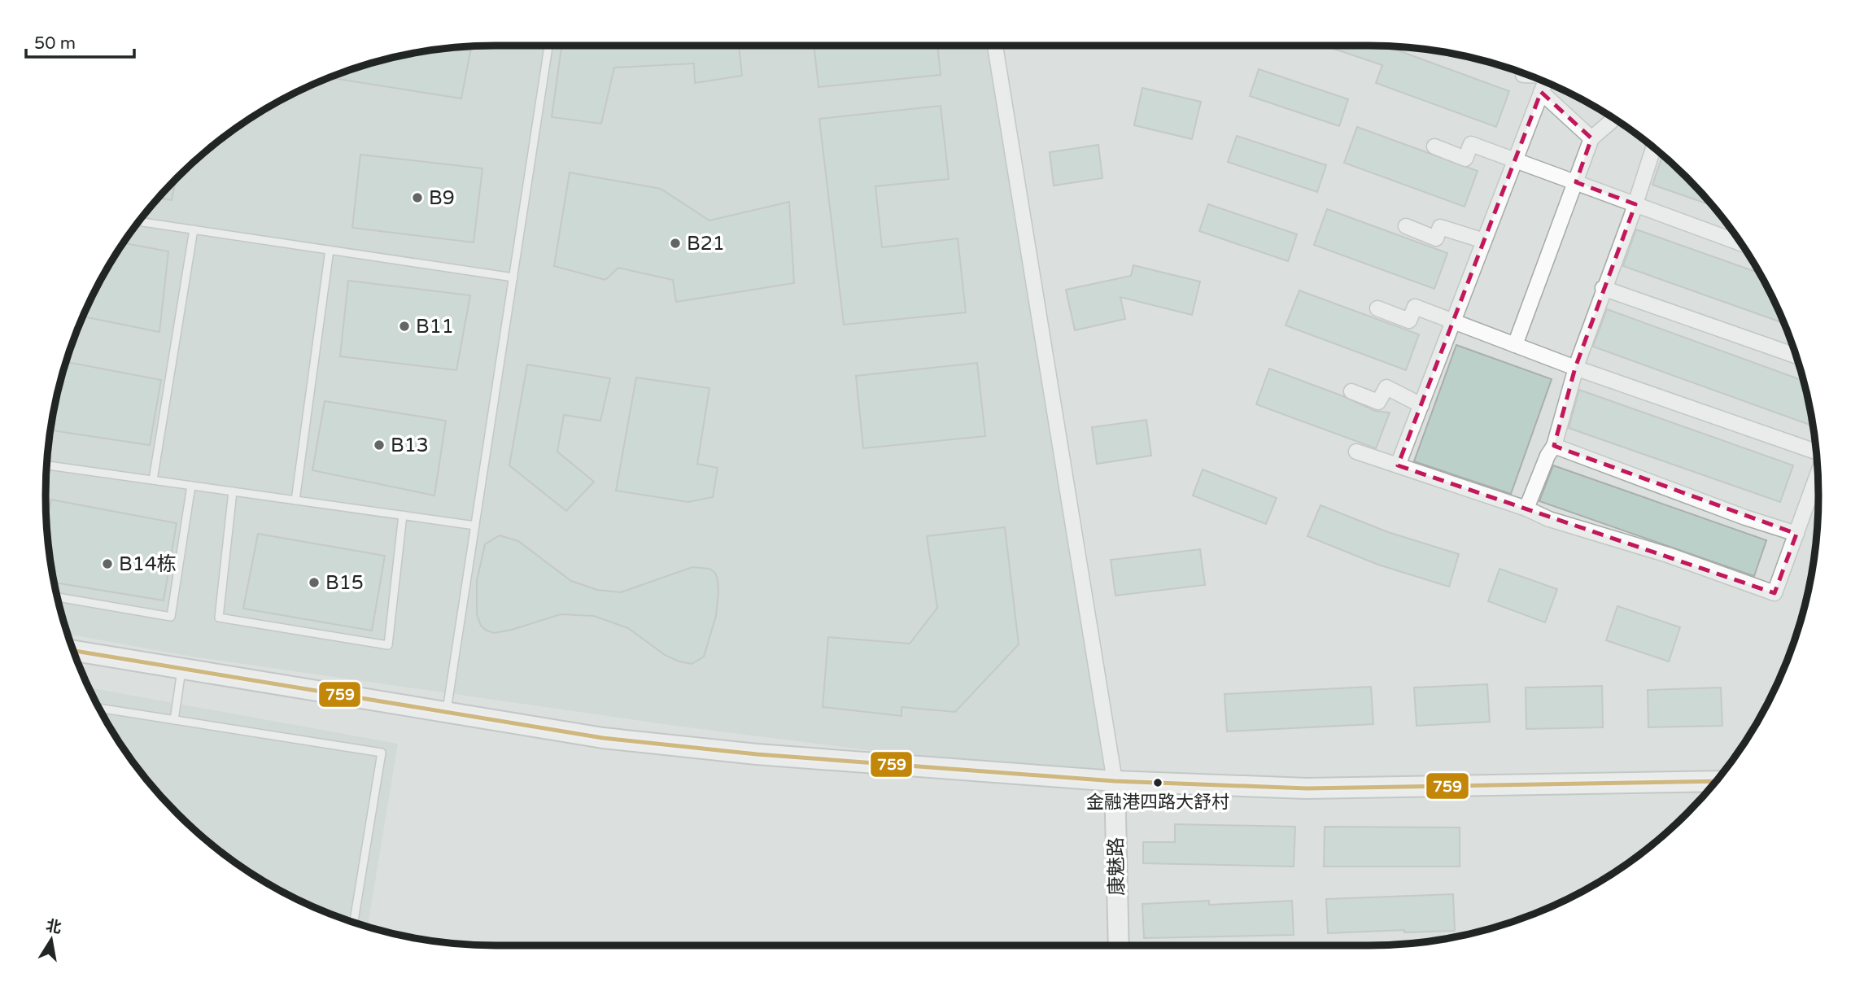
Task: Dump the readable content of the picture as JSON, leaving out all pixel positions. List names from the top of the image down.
{
  "streets": {
    "street": ["康魅路"]
  },
  "places": [
    "B9",
    "B21",
    "B11",
    "B13",
    "B14栋",
    "B15",
    "金融港四路大舒村"
  ],
  "lines": ["transit line 759"],
  "scale_bar": "50 m",
  "north": "top"
}
